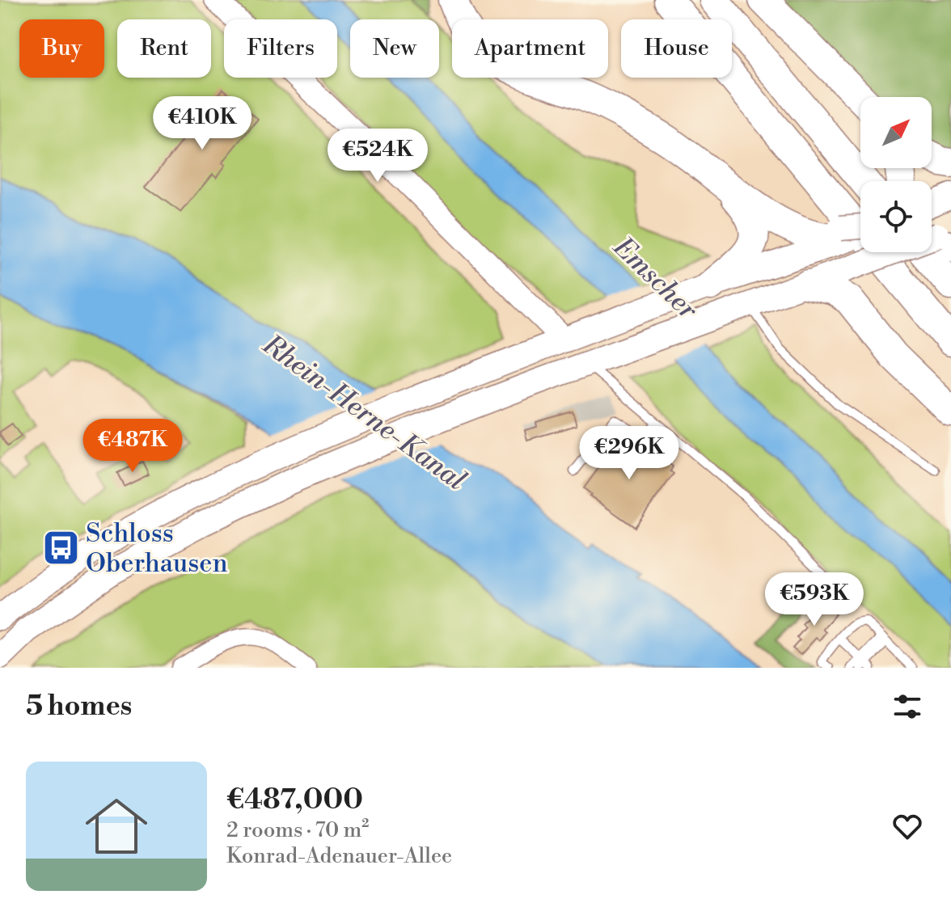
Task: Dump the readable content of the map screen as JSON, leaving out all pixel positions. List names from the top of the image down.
{
  "water": ["Emscher", "Rhein-Herne-Kanal"],
  "places": {
    "bus stop": ["Schloss Oberhausen"]
  },
  "north": "top right",
  "page": {
    "chip": [
      "Buy",
      "Rent",
      "Filters",
      "New",
      "Apartment",
      "House"
    ],
    "price": [
      "€410K",
      "€524K",
      "€487K",
      "€296K",
      "€593K"
    ],
    "heading": "5 homes",
    "list": [
      {
        "name": "€487,000",
        "note": "2 rooms · 70 m² · Konrad-Adenauer-Allee"
      }
    ]
  }
}
